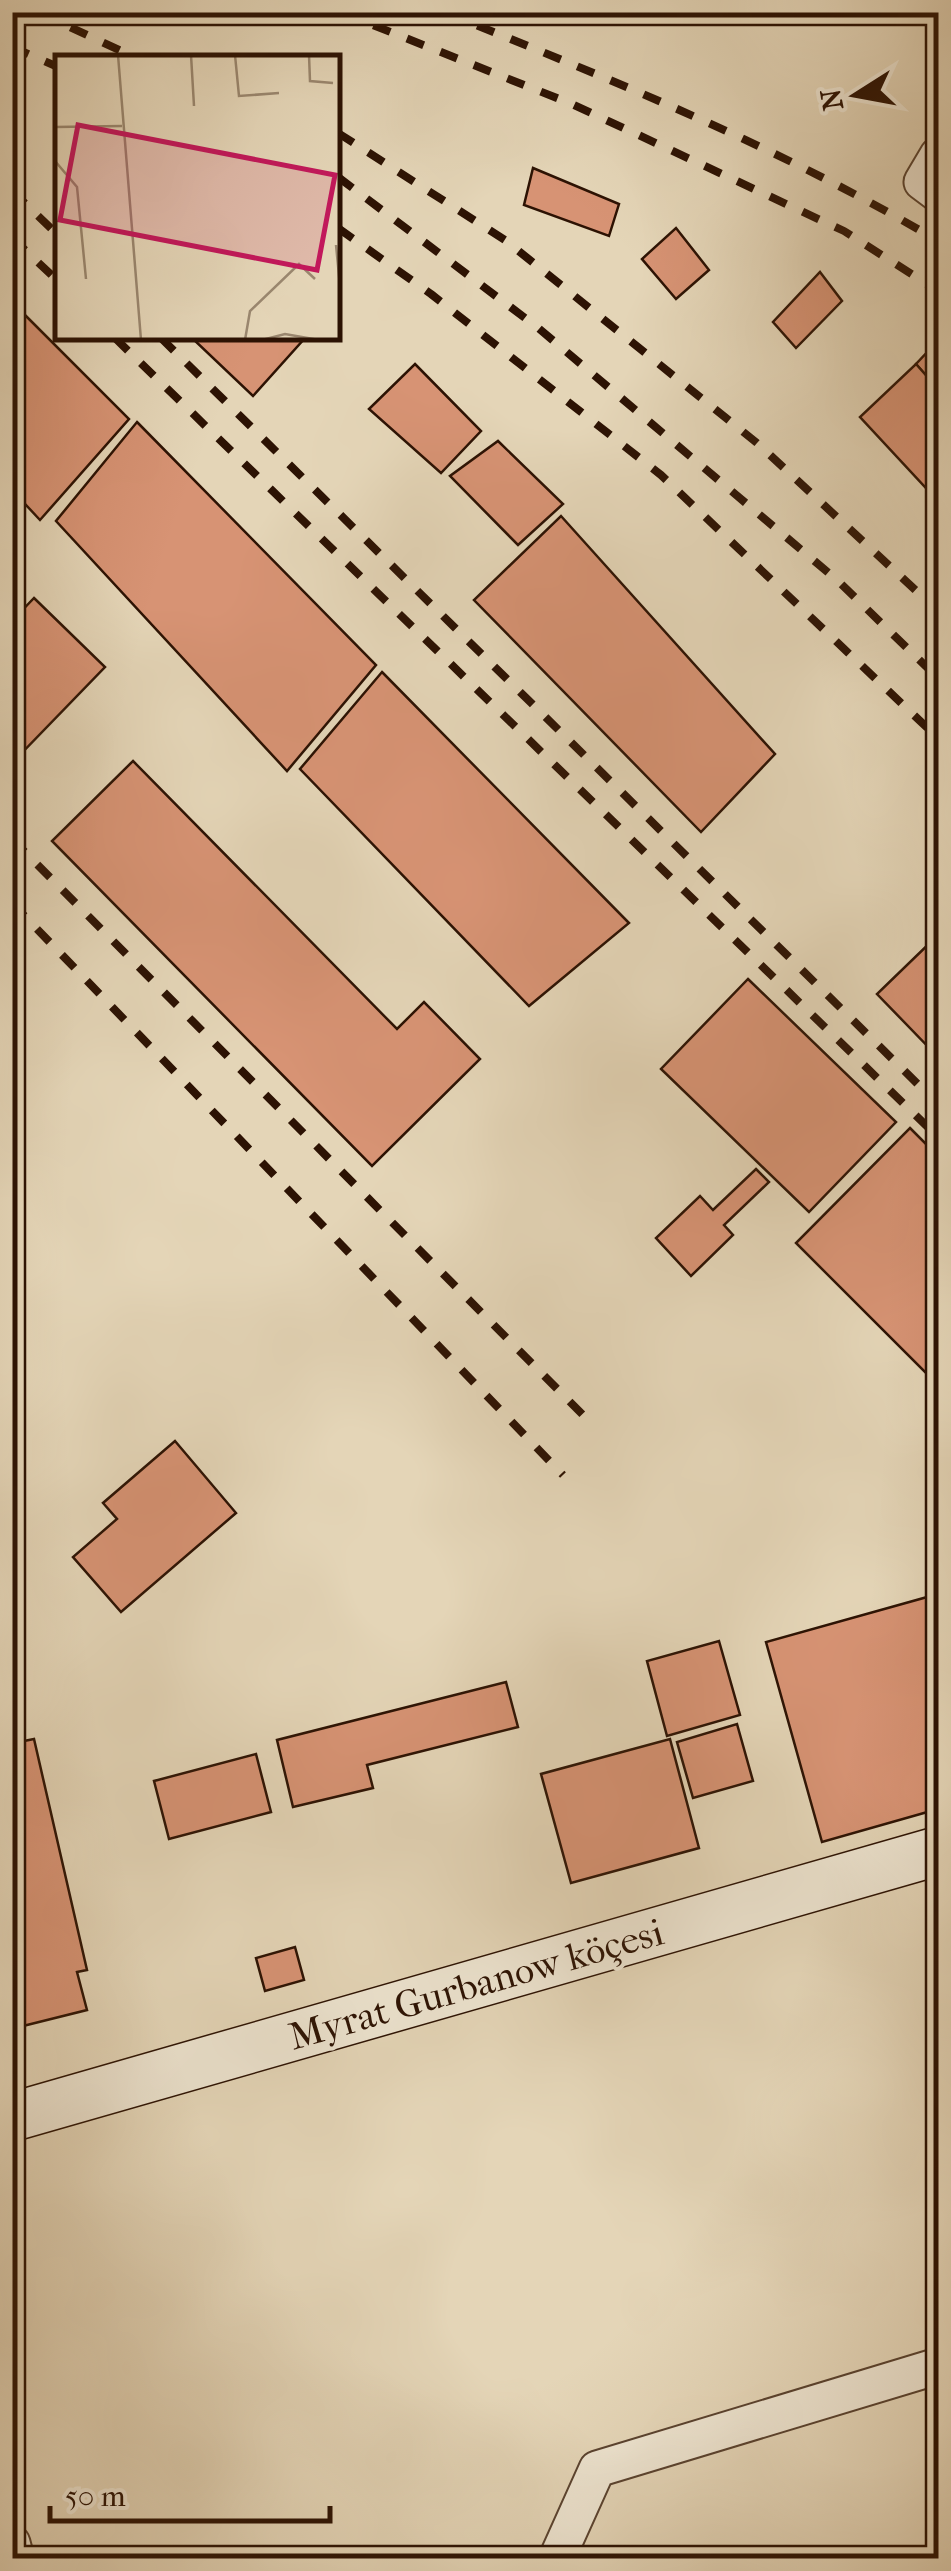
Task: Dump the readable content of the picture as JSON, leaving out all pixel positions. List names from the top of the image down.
{
  "streets": {
    "street": ["Myrat Gurbanow köçesi"]
  },
  "scale_bar": "50 m",
  "north": "left"
}
